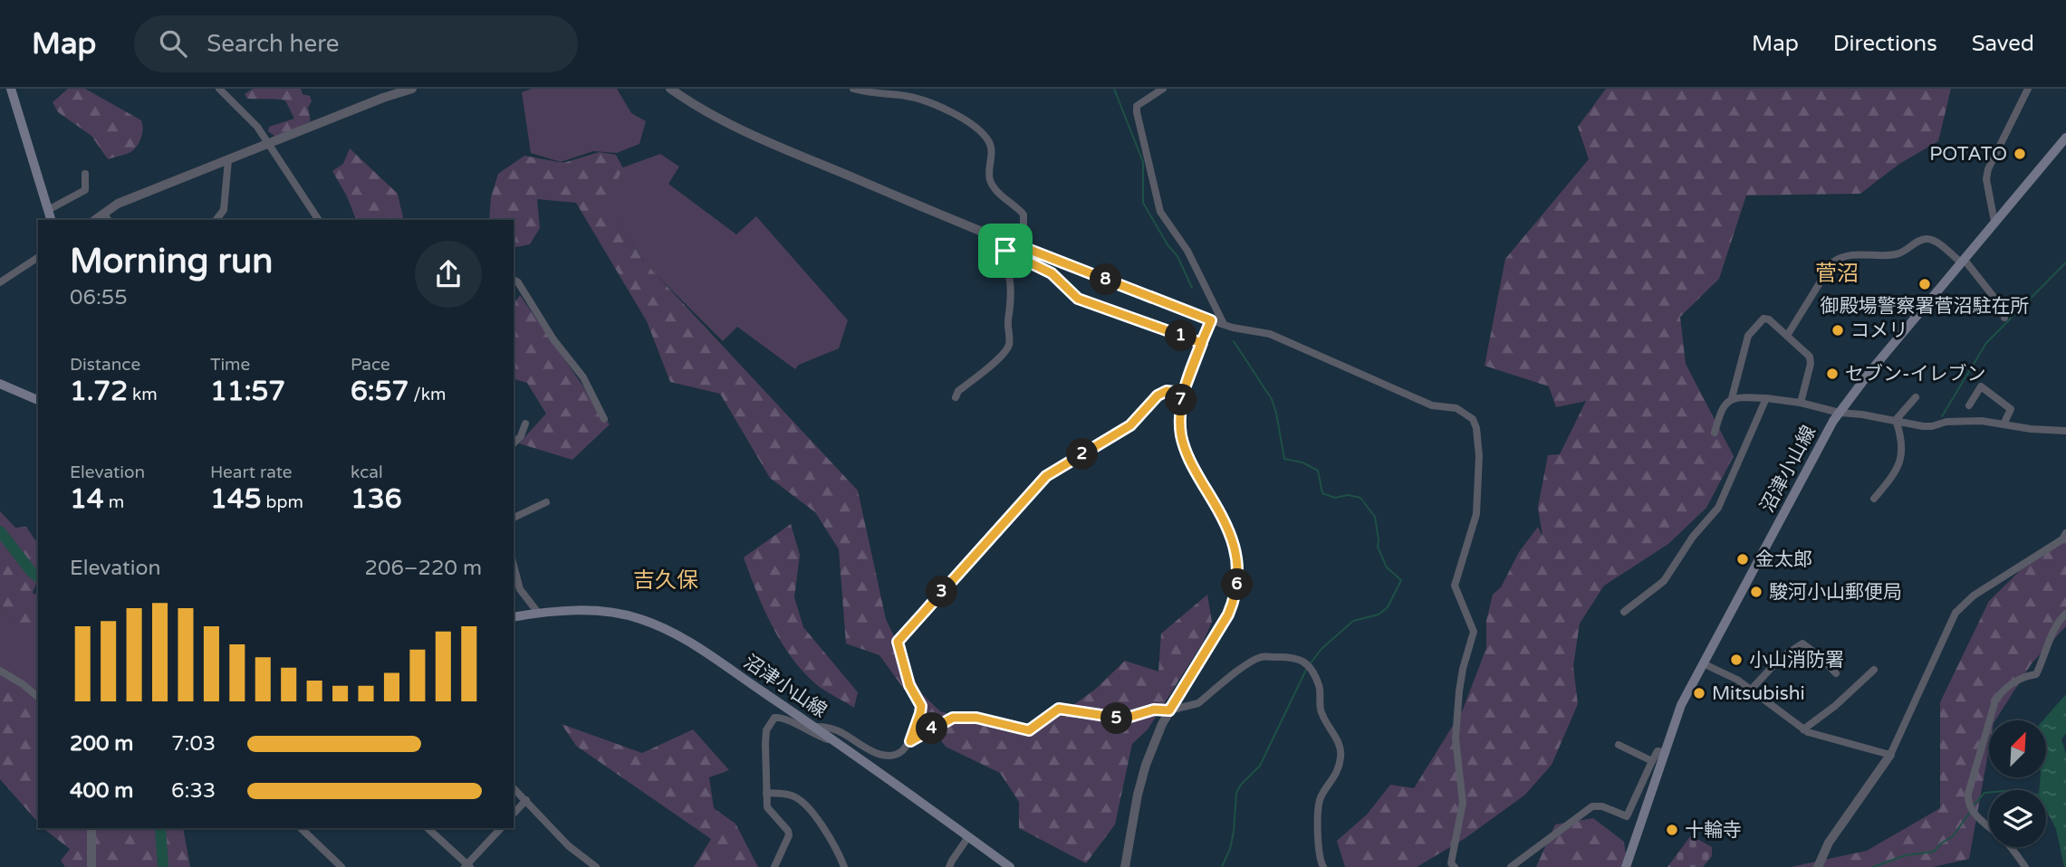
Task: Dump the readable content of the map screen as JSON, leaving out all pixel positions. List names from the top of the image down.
{
  "streets": {
    "main road": ["沼津小山線"]
  },
  "districts": ["菅沼", "吉久保"],
  "places": [
    "POTATO",
    "御殿場警察署菅沼駐在所",
    "コメリ",
    "セブン-イレブン",
    "金太郎",
    "駿河小山郵便局",
    "小山消防署",
    "Mitsubishi",
    "十輪寺"
  ],
  "north": "top right",
  "page": {
    "header": "Map",
    "search": "Search here",
    "nav": ["Map", "Directions", "Saved"],
    "heading": ["Morning run", "06:55"],
    "pins": [
      "8",
      "1",
      "7",
      "2",
      "6",
      "3",
      "5",
      "4"
    ],
    "stats": [
      ["Distance", "1.72 km"],
      ["Time", "11:57"],
      ["Pace", "6:57 /km"],
      ["Elevation", "14 m"],
      ["Heart rate", "145 bpm"],
      ["kcal", "136"]
    ],
    "chart": ["Elevation", "206–220 m"],
    "list": [
      {
        "name": "200 m",
        "note": "7:03"
      },
      {
        "name": "400 m",
        "note": "6:33"
      }
    ]
  }
}
